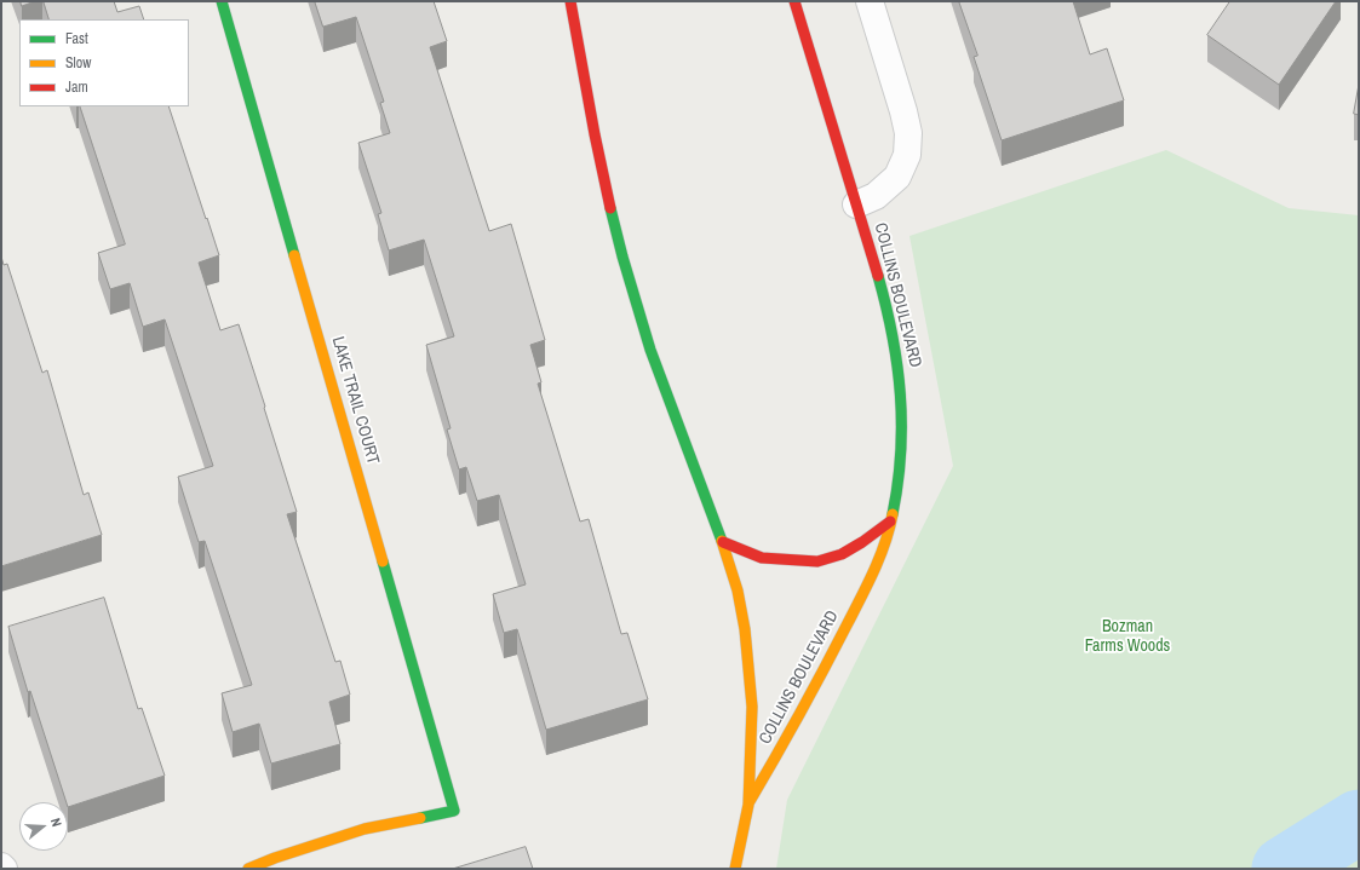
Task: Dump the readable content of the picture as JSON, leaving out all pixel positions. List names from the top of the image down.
{
  "streets": {
    "street": ["COLLINS BOULEVARD", "LAKE TRAIL COURT"]
  },
  "parks": ["Bozman Farms Woods"],
  "legend": ["Fast", "Slow", "Jam"],
  "north": "right"
}
